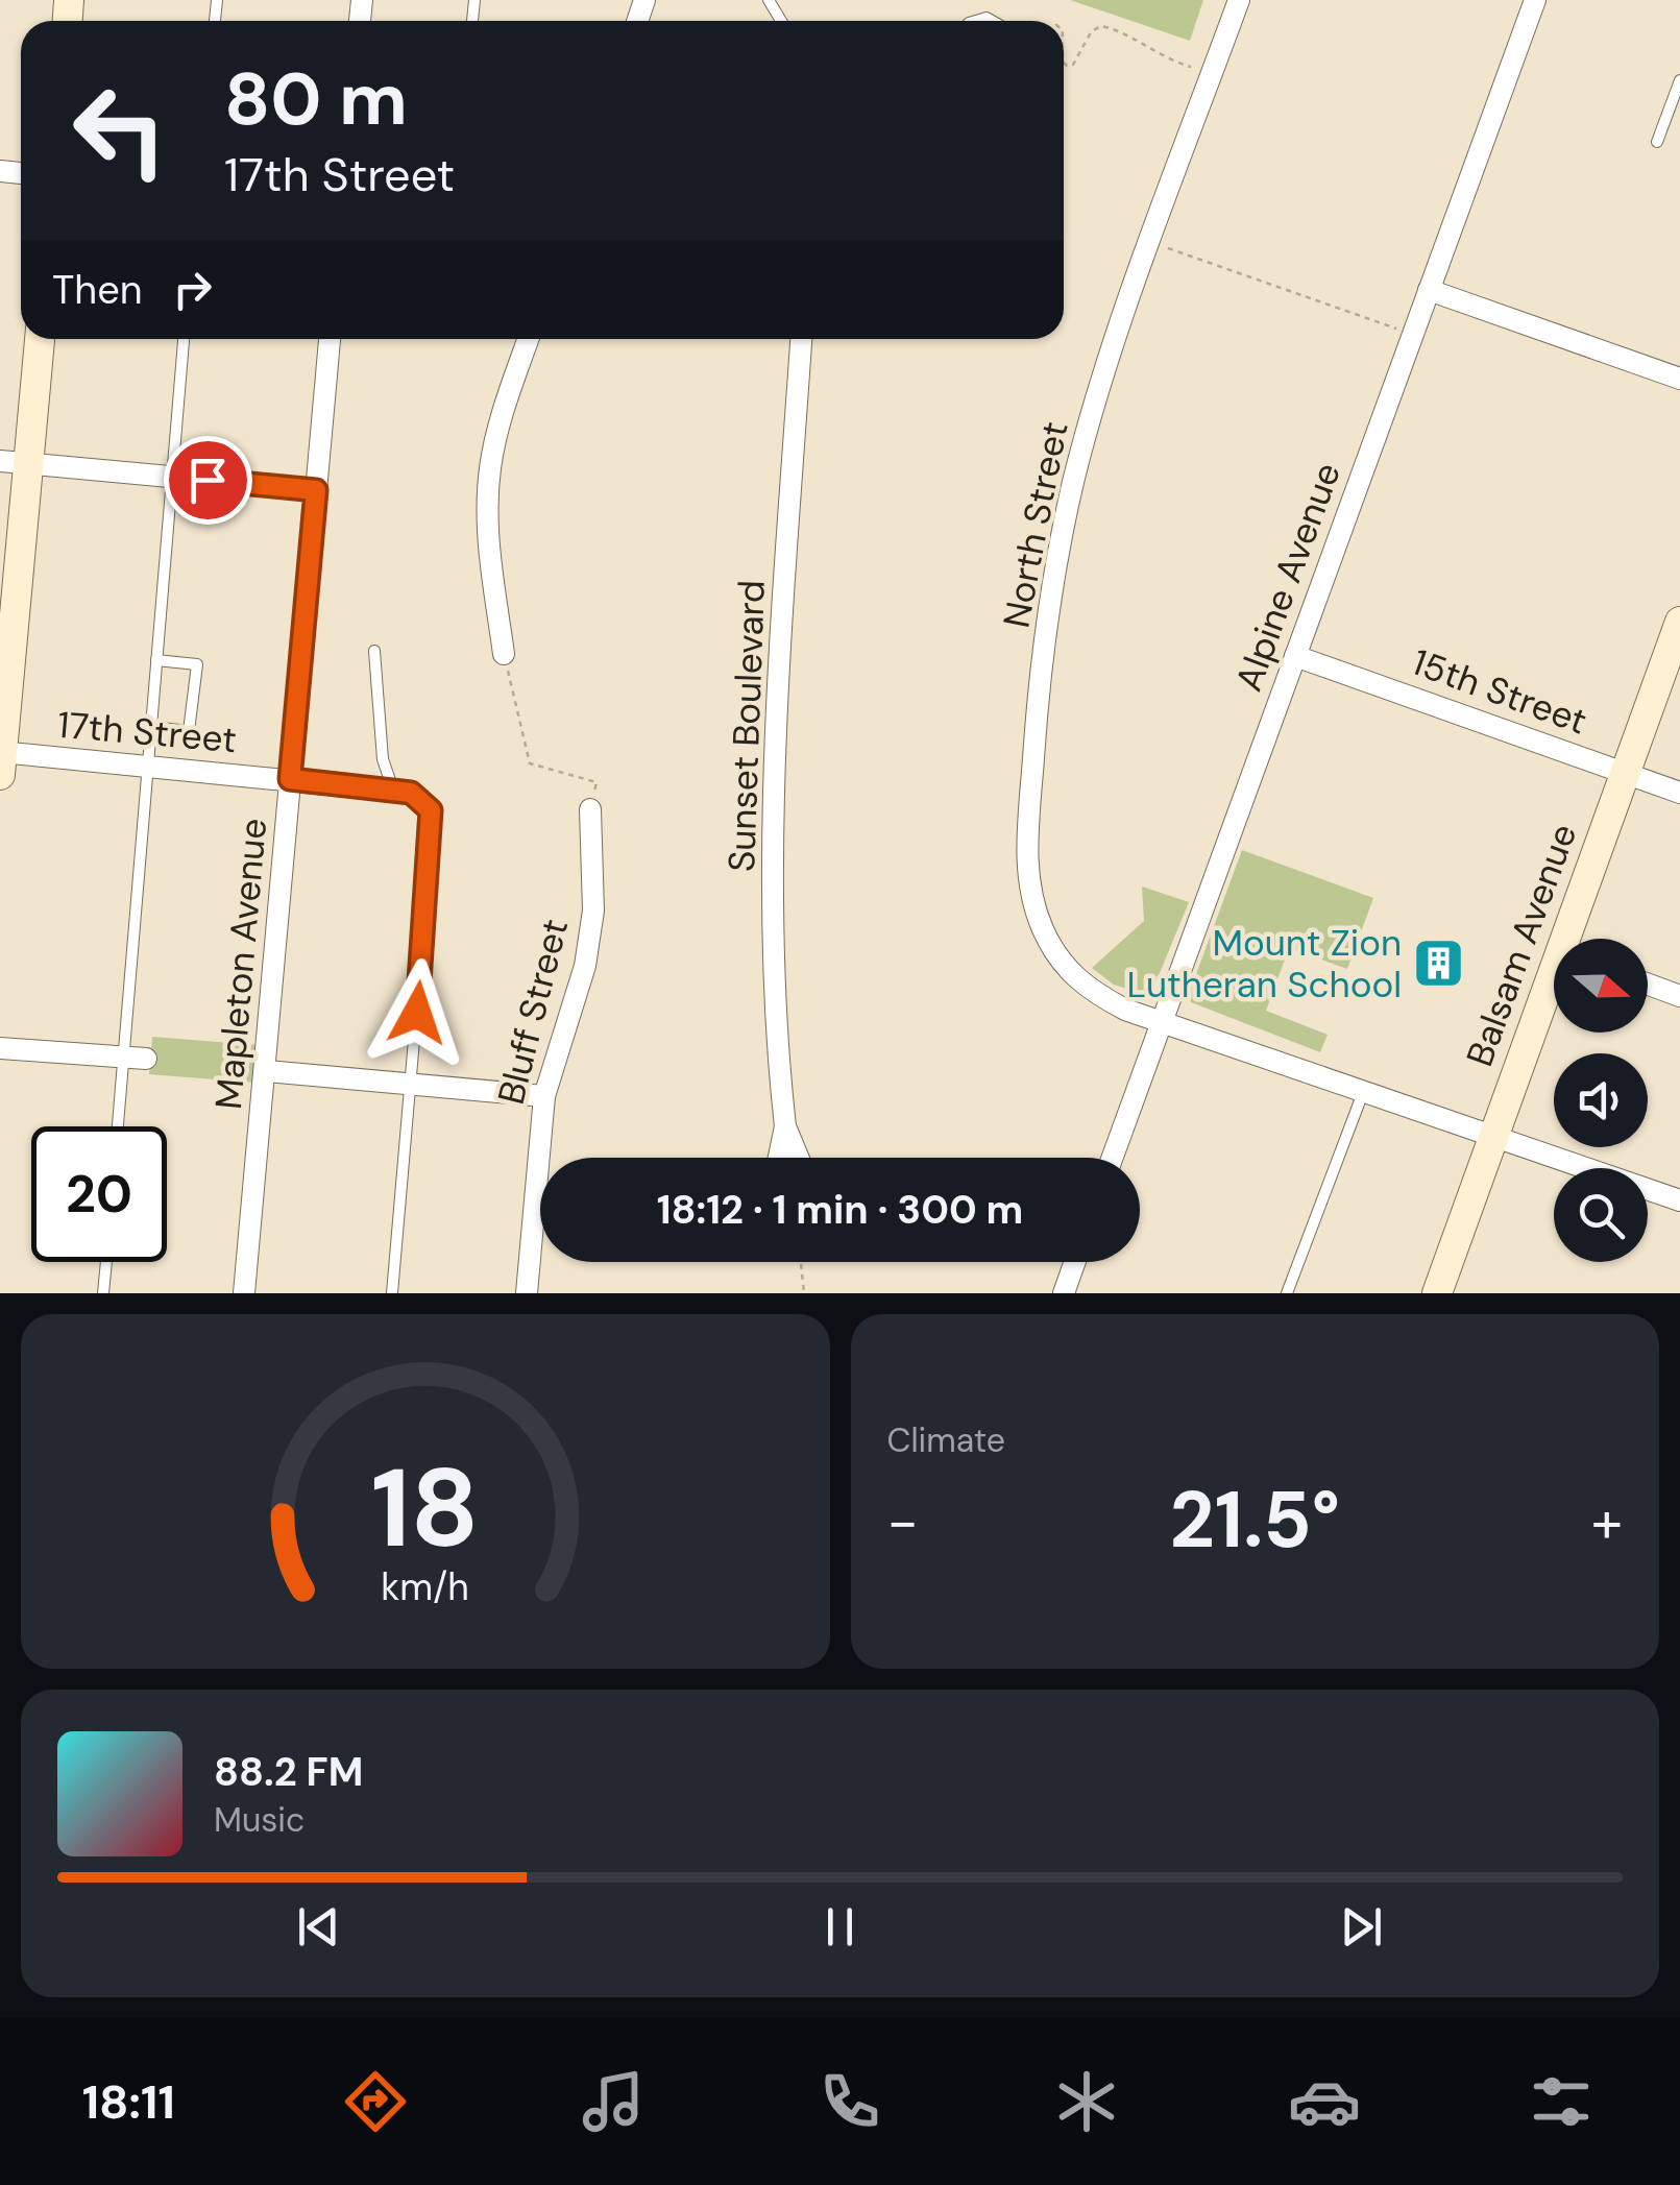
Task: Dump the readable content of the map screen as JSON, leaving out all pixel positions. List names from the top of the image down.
{
  "streets": {
    "street": [
      "North Street",
      "Alpine Avenue",
      "15th Street",
      "Sunset Boulevard",
      "17th Street",
      "Balsam Avenue",
      "Mapleton Avenue",
      "Bluff Street"
    ]
  },
  "crossings": [
    ["North Street", "Alpine Avenue"],
    ["Alpine Avenue", "15th Street"],
    ["15th Street", "Balsam Avenue"],
    ["17th Street", "Mapleton Avenue"]
  ],
  "places": {
    "building": ["Mount Zion Lutheran School"]
  },
  "north": "right",
  "page": {
    "turn": ["80 m", "17th Street"],
    "then": "Then",
    "limit": "20",
    "trip": "18:12 · 1 min · 300 m",
    "tile": "Climate",
    "heat": ["−", "21.5°", "+"],
    "song": ["88.2 FM", "Music"],
    "tabs": "18:11",
    "gauge": ["18", "km/h"]
  }
}
